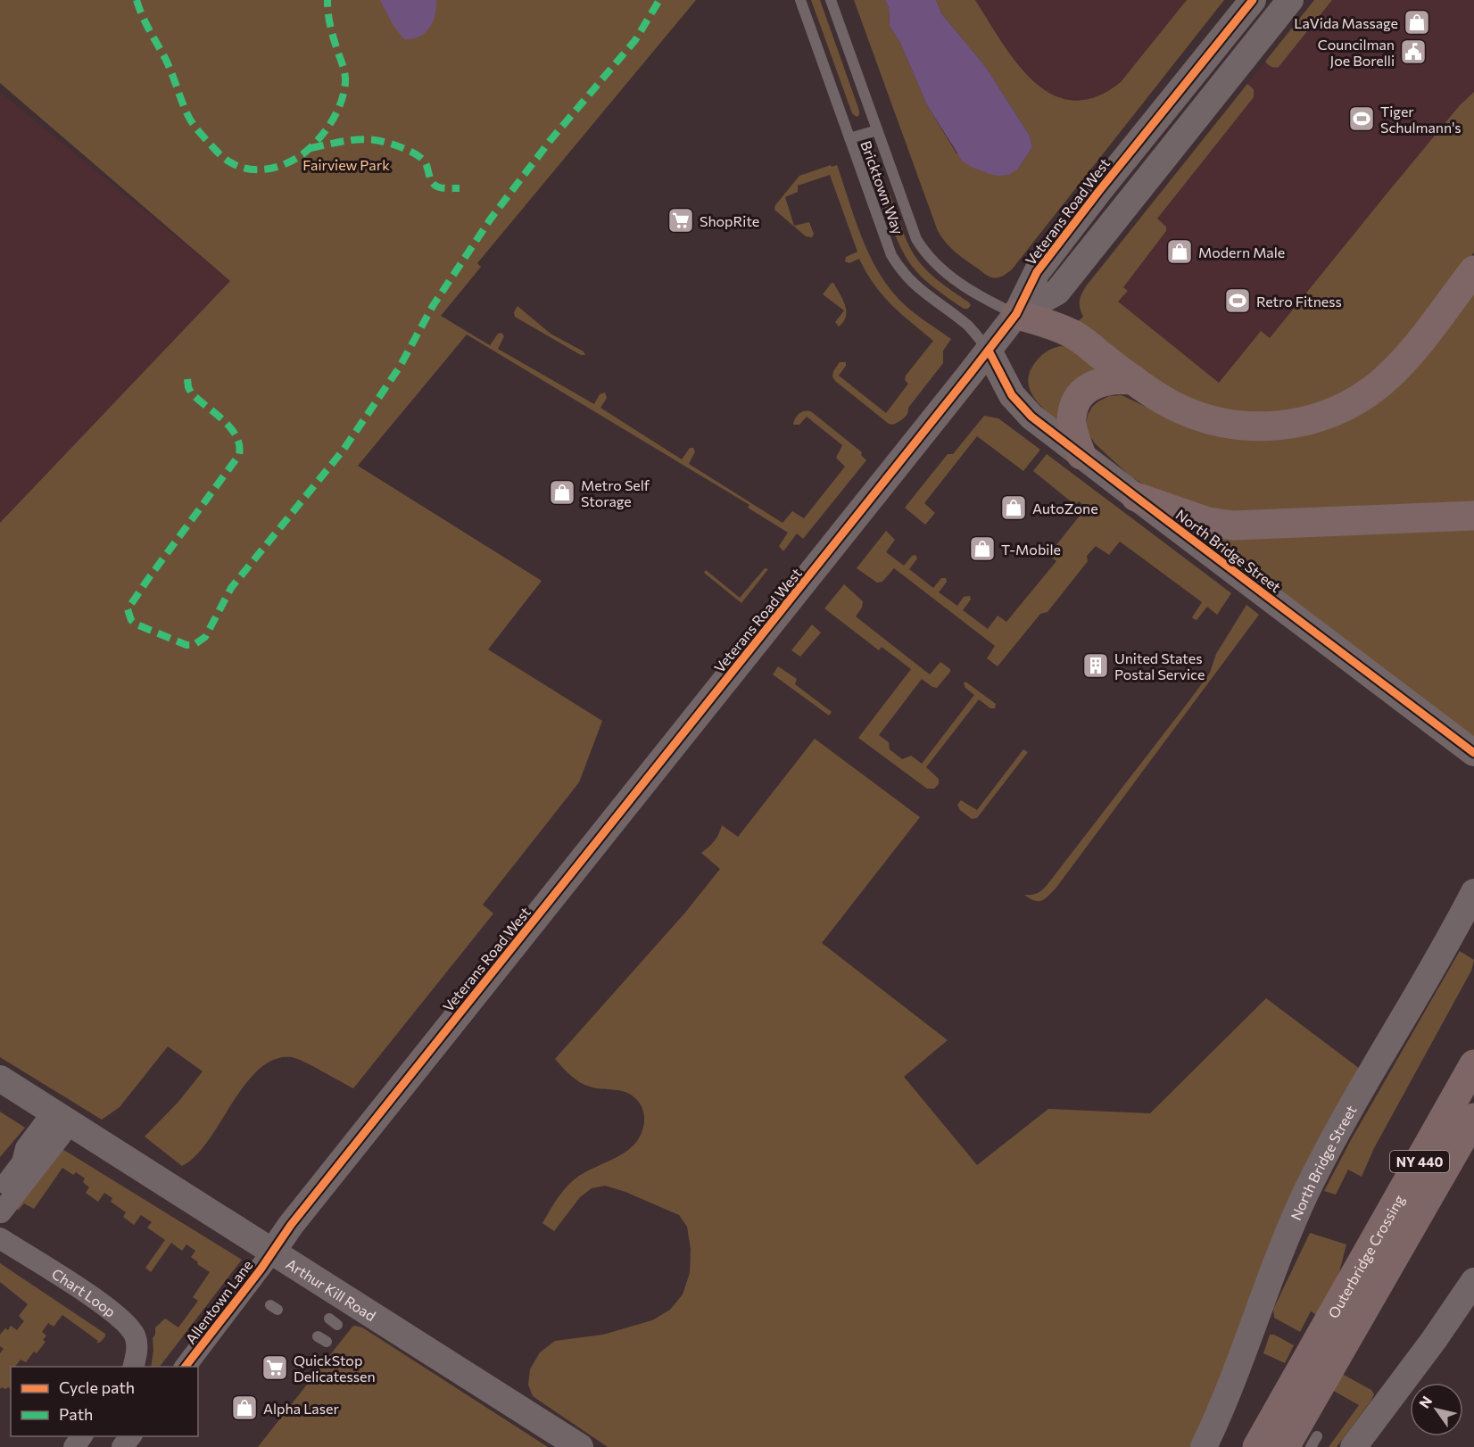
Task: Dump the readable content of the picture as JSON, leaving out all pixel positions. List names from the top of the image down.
{
  "streets": {
    "highway": ["NY 440", "Outerbridge Crossing"],
    "street": [
      "Veterans Road West",
      "North Bridge Street",
      "Arthur Kill Road",
      "Chart Loop",
      "Allentown Lane"
    ],
    "lane": ["Bricktown Way"]
  },
  "crossings": [
    ["Bricktown Way", "Veterans Road West"],
    ["Bricktown Way", "North Bridge Street"],
    ["Veterans Road West", "North Bridge Street"],
    ["Veterans Road West", "Arthur Kill Road"],
    ["Veterans Road West", "Allentown Lane"],
    ["Arthur Kill Road", "Allentown Lane"]
  ],
  "parks": ["Fairview Park"],
  "places": {
    "shop": [
      "LaVida Massage",
      "Modern Male",
      "Metro Self Storage",
      "AutoZone",
      "T-Mobile",
      "Alpha Laser"
    ],
    "public building": ["Councilman Joe Borelli"],
    "sports": ["Tiger Schulmann's", "Retro Fitness"],
    "supermarket": ["ShopRite", "QuickStop Delicatessen"],
    "building": ["United States Postal Service"]
  },
  "legend": ["Cycle path", "Path"],
  "north": "top left"
}
